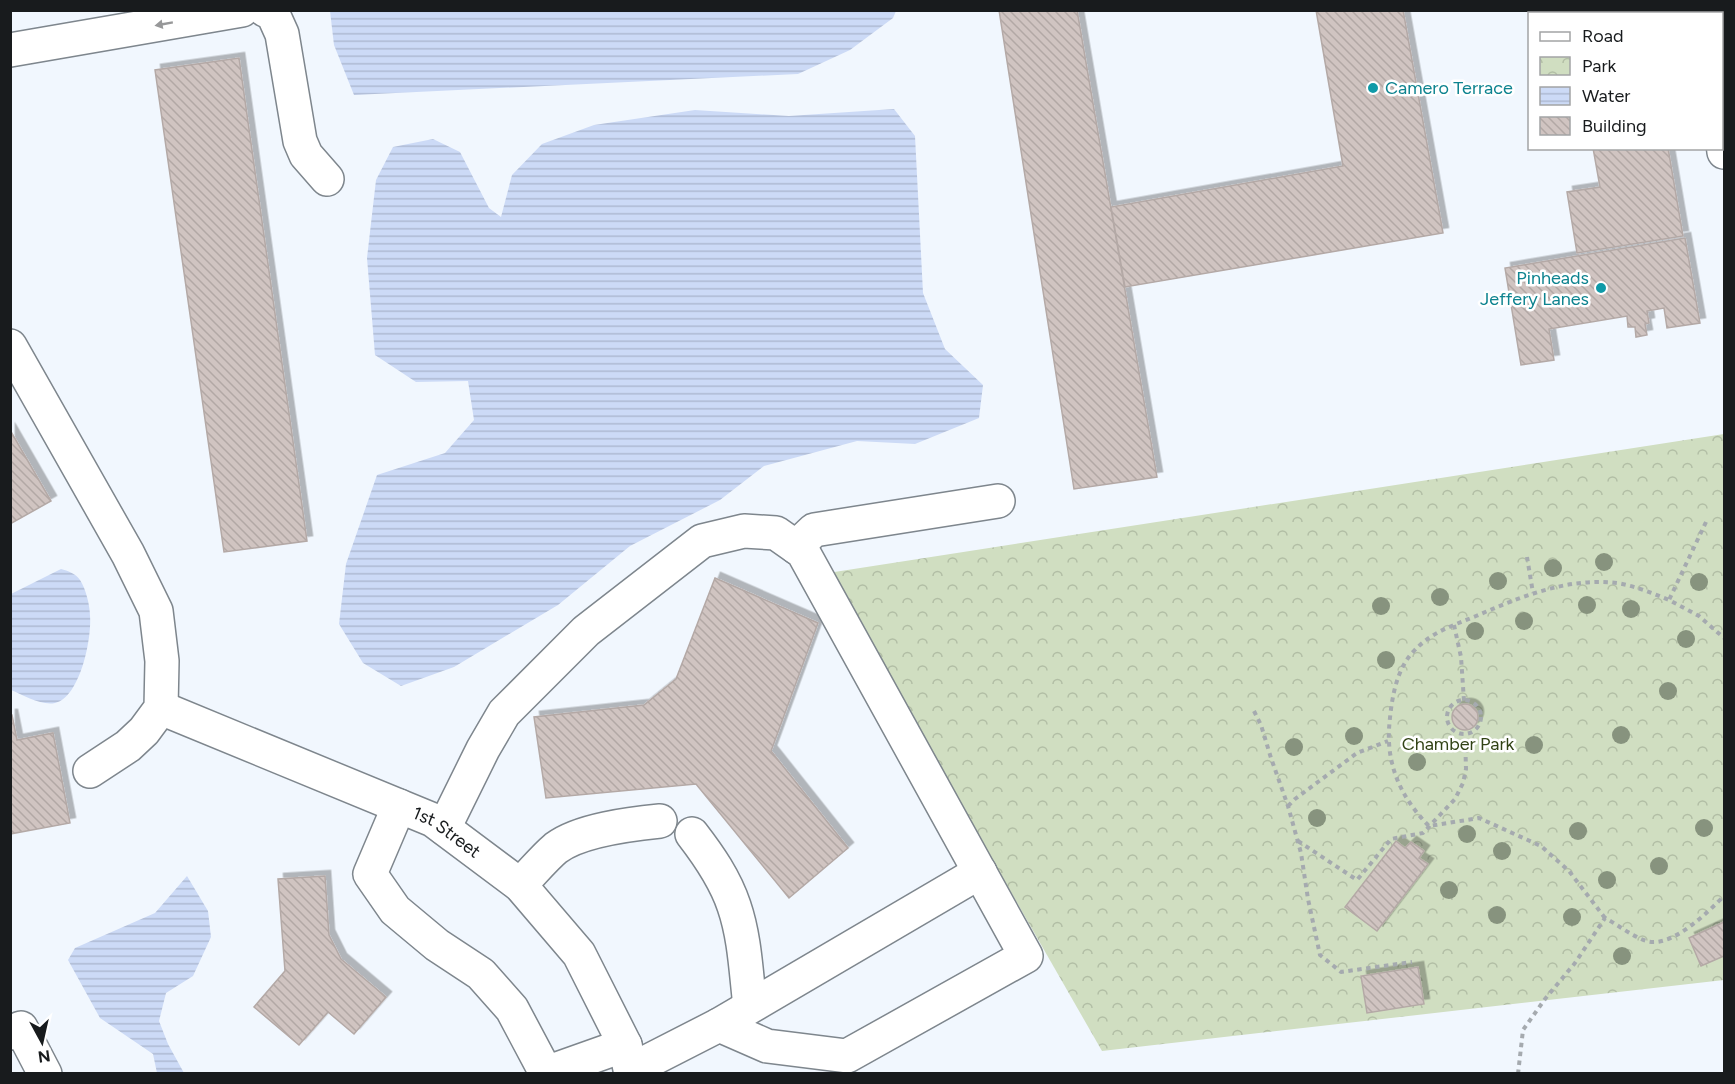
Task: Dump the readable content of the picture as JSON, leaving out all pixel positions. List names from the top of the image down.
{
  "streets": {
    "street": ["1st Street"]
  },
  "parks": ["Chamber Park"],
  "places": ["Camero Terrace", "Pinheads Jeffery Lanes"],
  "legend": [
    "Road",
    "Park",
    "Water",
    "Building"
  ],
  "north": "bottom"
}
